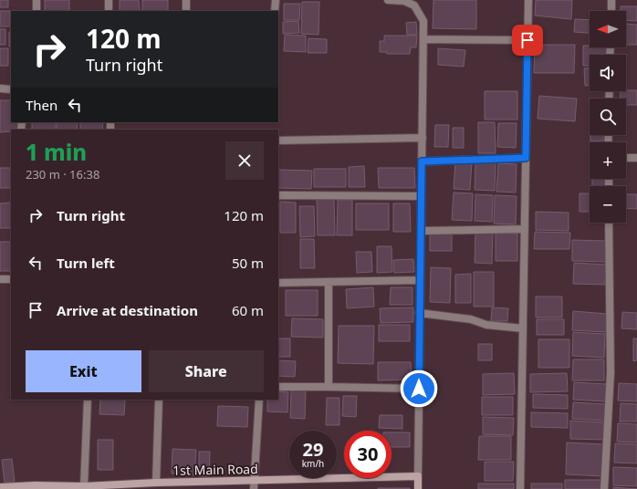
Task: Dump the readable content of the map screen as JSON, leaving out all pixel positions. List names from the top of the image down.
{
  "streets": {
    "main road": ["1st Main Road"]
  },
  "north": "left",
  "page": {
    "map_buttons": ["+", "−"],
    "turn": ["120 m", "Turn right"],
    "then": "Then",
    "heading": ["1 min", "230 m · 16:38"],
    "list": [
      {
        "name": "Turn right",
        "value": "120 m"
      },
      {
        "name": "Turn left",
        "value": "50 m"
      },
      {
        "name": "Arrive at destination",
        "value": "60 m"
      }
    ],
    "buttons": ["Exit", "Share"],
    "speed": "29 km/h",
    "limit": "30"
  }
}
